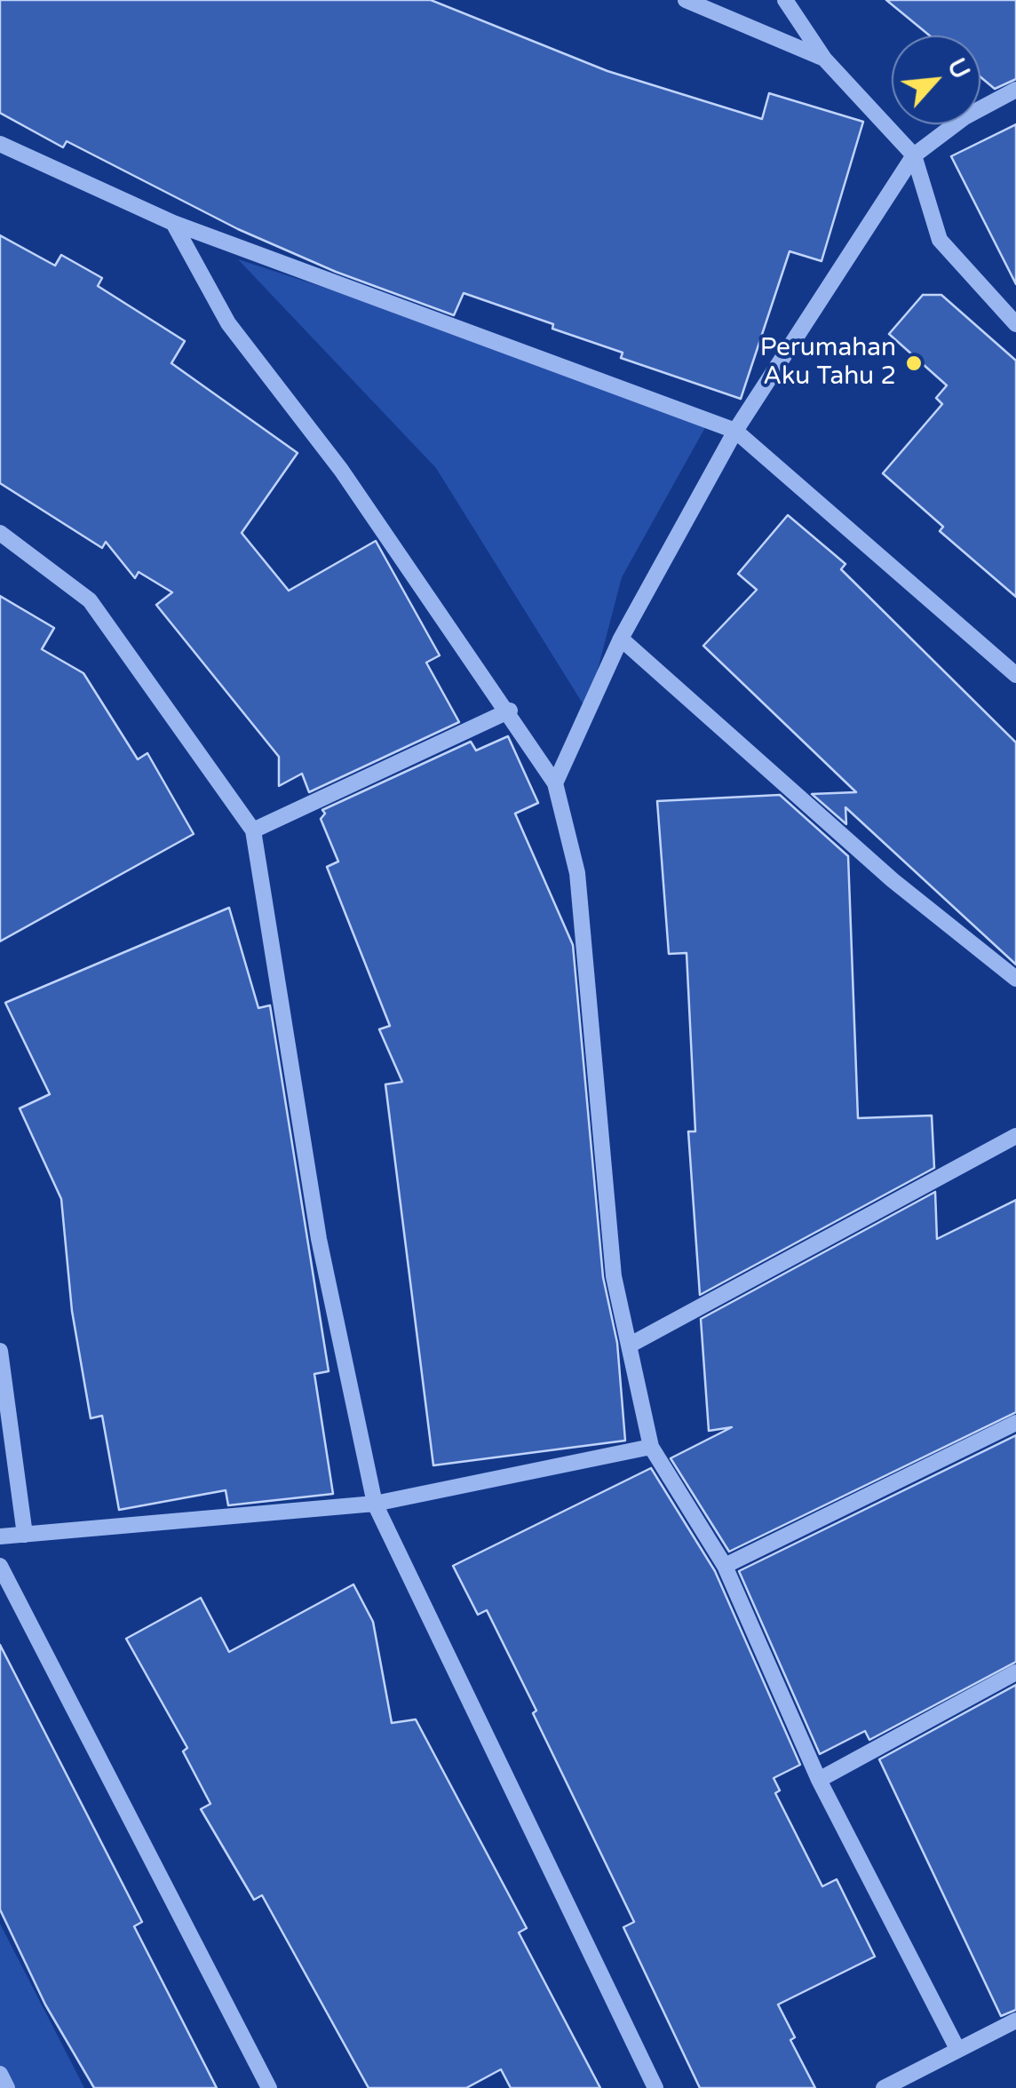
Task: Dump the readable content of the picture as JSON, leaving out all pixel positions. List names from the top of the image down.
{
  "places": ["Perumahan Aku Tahu 2"],
  "north": "top right"
}
